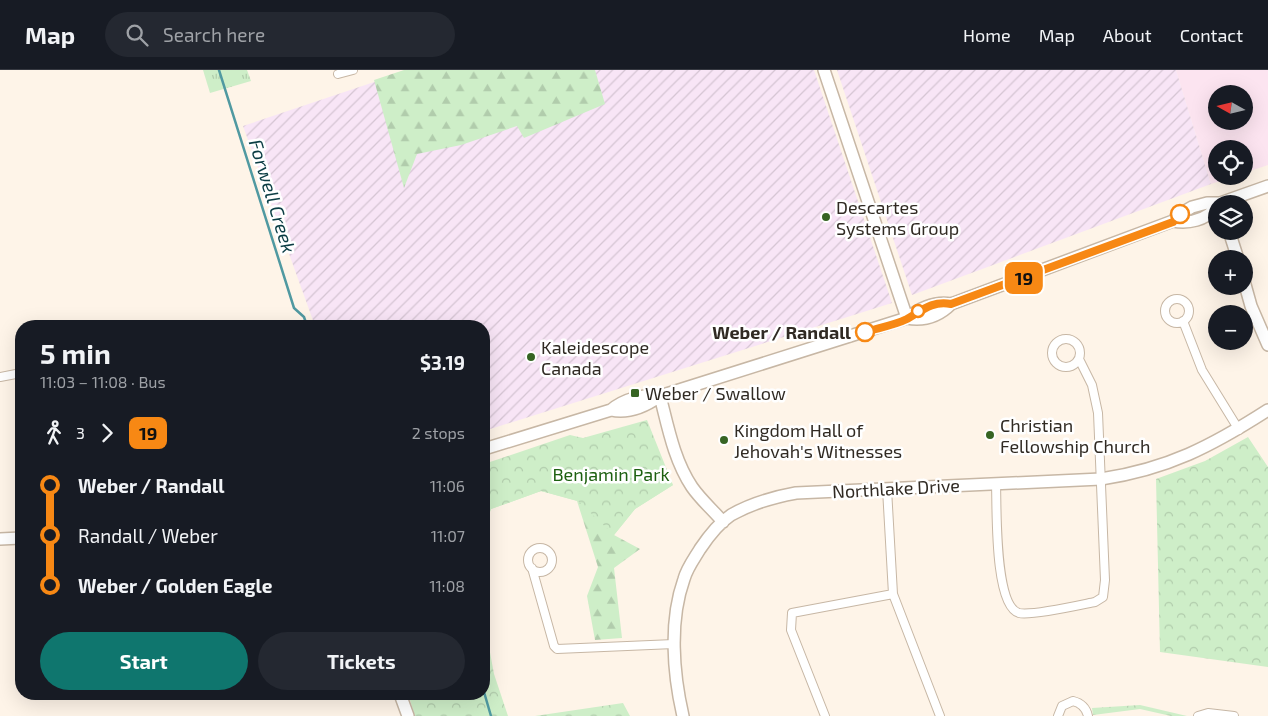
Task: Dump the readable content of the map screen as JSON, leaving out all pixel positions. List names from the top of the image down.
{
  "streets": {
    "street": ["Northlake Drive"]
  },
  "water": ["Forwell Creek"],
  "parks": ["Benjamin Park"],
  "places": {
    "other": [
      "Descartes Systems Group",
      "Weber / Randall",
      "Kaleidescope Canada",
      "Christian Fellowship Church",
      "Kingdom Hall of Jehovah's Witnesses"
    ],
    "transit": ["Weber / Swallow"]
  },
  "lines": ["bus line 19"],
  "north": "left",
  "page": {
    "header": "Map",
    "search": "Search here",
    "nav": [
      "Home",
      "Map",
      "About",
      "Contact"
    ],
    "on_map": "19",
    "map_buttons": ["+", "−"],
    "heading": ["5 min", "11:03 – 11:08 · Bus", "$3.19"],
    "legs": ["3", "19", "2 stops"],
    "list": [
      {
        "name": "Weber / Randall",
        "value": "11:06"
      },
      {
        "name": "Randall / Weber",
        "value": "11:07"
      },
      {
        "name": "Weber / Golden Eagle",
        "value": "11:08"
      }
    ],
    "buttons": ["Start", "Tickets"]
  }
}
